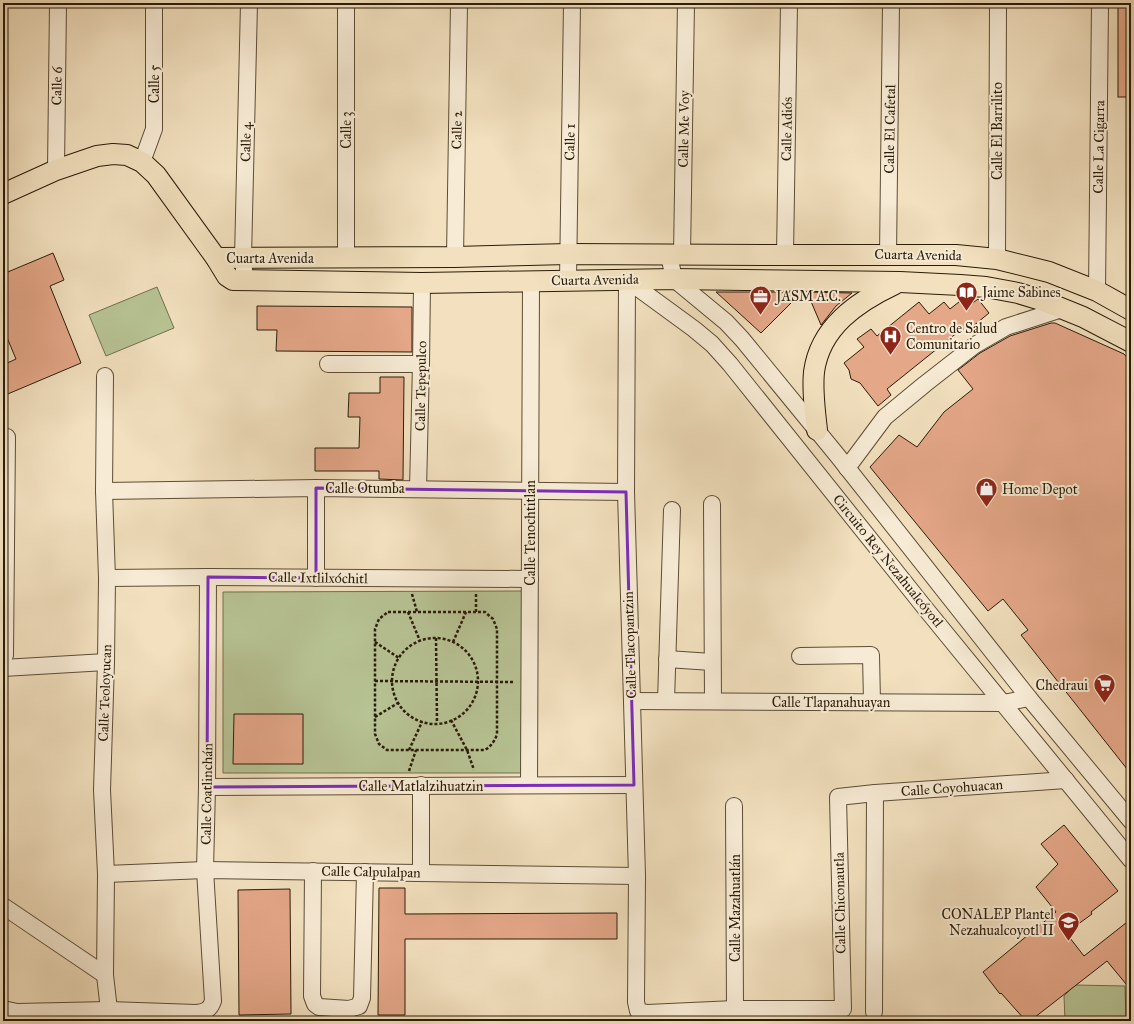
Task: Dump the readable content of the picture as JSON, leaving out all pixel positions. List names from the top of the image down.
{
  "streets": {
    "main road": ["Cuarta Avenida"],
    "street": [
      "Calle 5",
      "Calle 6",
      "Calle Me Voy",
      "Calle Adiós",
      "Calle El Cafetal",
      "Calle 3",
      "Calle 2",
      "Calle El Barrilito",
      "Calle 4",
      "Calle 1",
      "Calle La Cigarra",
      "Calle Tepepulco",
      "Calle Otumba",
      "Calle Tenochtitlan",
      "Circuito Rey Nezahualcóyotl",
      "Calle Ixtlilxóchitl",
      "Calle Tlacopantzin",
      "Calle Teoloyucan",
      "Calle Tlapanahuayan",
      "Calle Matlalzihuatzin",
      "Calle Coyohuacan",
      "Calle Coatlinchán",
      "Calle Calpulalpan",
      "Calle Chiconautla",
      "Calle Mazahuatlán"
    ]
  },
  "crossings": [
    ["Calle Me Voy", "Cuarta Avenida"],
    ["Calle Adiós", "Cuarta Avenida"],
    ["Calle El Cafetal", "Cuarta Avenida"],
    ["Calle 3", "Cuarta Avenida"],
    ["Calle 2", "Cuarta Avenida"],
    ["Calle El Barrilito", "Cuarta Avenida"],
    ["Calle 4", "Cuarta Avenida"],
    ["Calle 1", "Cuarta Avenida"],
    ["Calle La Cigarra", "Cuarta Avenida"],
    ["Cuarta Avenida", "Calle Tepepulco"],
    ["Cuarta Avenida", "Calle Tenochtitlan"],
    ["Cuarta Avenida", "Circuito Rey Nezahualcóyotl"],
    ["Cuarta Avenida", "Calle Tlacopantzin"],
    ["Calle Tepepulco", "Calle Otumba"],
    ["Calle Otumba", "Calle Tenochtitlan"],
    ["Calle Otumba", "Calle Tlacopantzin"],
    ["Calle Otumba", "Calle Teoloyucan"],
    ["Calle Tenochtitlan", "Calle Ixtlilxóchitl"],
    ["Calle Tenochtitlan", "Calle Matlalzihuatzin"],
    ["Circuito Rey Nezahualcóyotl", "Calle Tlacopantzin"],
    ["Circuito Rey Nezahualcóyotl", "Calle Tlapanahuayan"],
    ["Circuito Rey Nezahualcóyotl", "Calle Coyohuacan"],
    ["Calle Ixtlilxóchitl", "Calle Teoloyucan"],
    ["Calle Ixtlilxóchitl", "Calle Coatlinchán"],
    ["Calle Tlacopantzin", "Calle Tlapanahuayan"],
    ["Calle Tlacopantzin", "Calle Matlalzihuatzin"],
    ["Calle Tlacopantzin", "Calle Calpulalpan"],
    ["Calle Tlacopantzin", "Calle Chiconautla"],
    ["Calle Tlacopantzin", "Calle Mazahuatlán"],
    ["Calle Teoloyucan", "Calle Coatlinchán"],
    ["Calle Teoloyucan", "Calle Calpulalpan"],
    ["Calle Matlalzihuatzin", "Calle Coatlinchán"],
    ["Calle Coyohuacan", "Calle Chiconautla"],
    ["Calle Coatlinchán", "Calle Calpulalpan"],
    ["Calle Chiconautla", "Calle Mazahuatlán"]
  ],
  "places": {
    "library": ["Jaime Sabines"],
    "office": ["JASM A.C."],
    "hospital": ["Centro de Salud Comunitario"],
    "shop": ["Home Depot"],
    "supermarket": ["Chedraui"],
    "school or university": ["CONALEP Plantel Nezahualcoyotl II"]
  }
}
